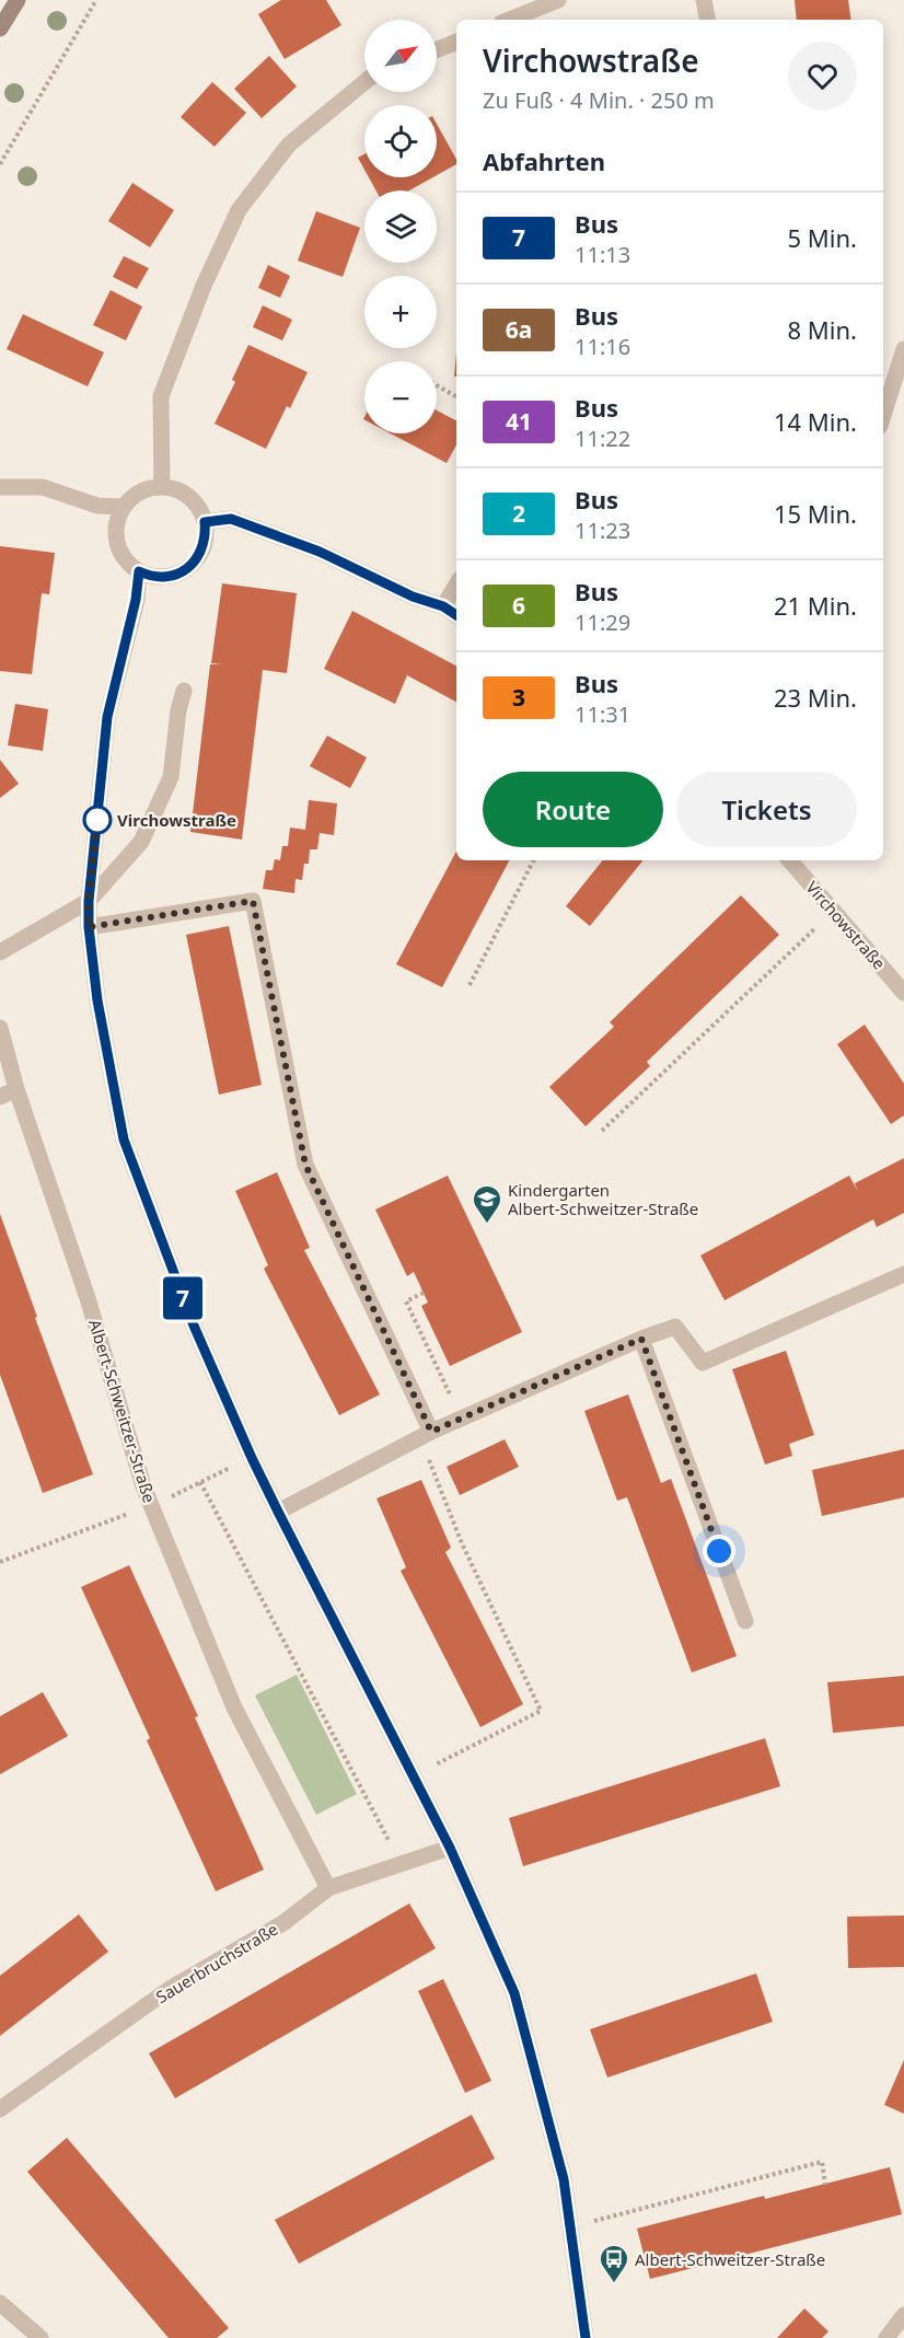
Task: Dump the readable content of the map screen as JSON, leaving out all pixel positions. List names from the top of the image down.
{
  "streets": {
    "street": ["Virchowstraße", "Albert-Schweitzer-Straße", "Sauerbruchstraße"]
  },
  "crossings": [
    ["Albert-Schweitzer-Straße", "Sauerbruchstraße"]
  ],
  "places": {
    "other": ["Virchowstraße"],
    "school or university": ["Kindergarten Albert-Schweitzer-Straße"],
    "bus stop": ["Albert-Schweitzer-Straße"]
  },
  "lines": ["bus line 7"],
  "north": "top right",
  "page": {
    "on_map": "7",
    "map_buttons": ["+", "−"],
    "heading": [
      ["Virchowstraße", "Zu Fuß · 4 Min. · 250 m"],
      "Abfahrten"
    ],
    "list": [
      {
        "mark": "7",
        "name": "Bus",
        "note": "11:13",
        "value": "5 Min."
      },
      {
        "mark": "6a",
        "name": "Bus",
        "note": "11:16",
        "value": "8 Min."
      },
      {
        "mark": "41",
        "name": "Bus",
        "note": "11:22",
        "value": "14 Min."
      },
      {
        "mark": "2",
        "name": "Bus",
        "note": "11:23",
        "value": "15 Min."
      },
      {
        "mark": "6",
        "name": "Bus",
        "note": "11:29",
        "value": "21 Min."
      },
      {
        "mark": "3",
        "name": "Bus",
        "note": "11:31",
        "value": "23 Min."
      }
    ],
    "buttons": ["Route", "Tickets"]
  }
}
